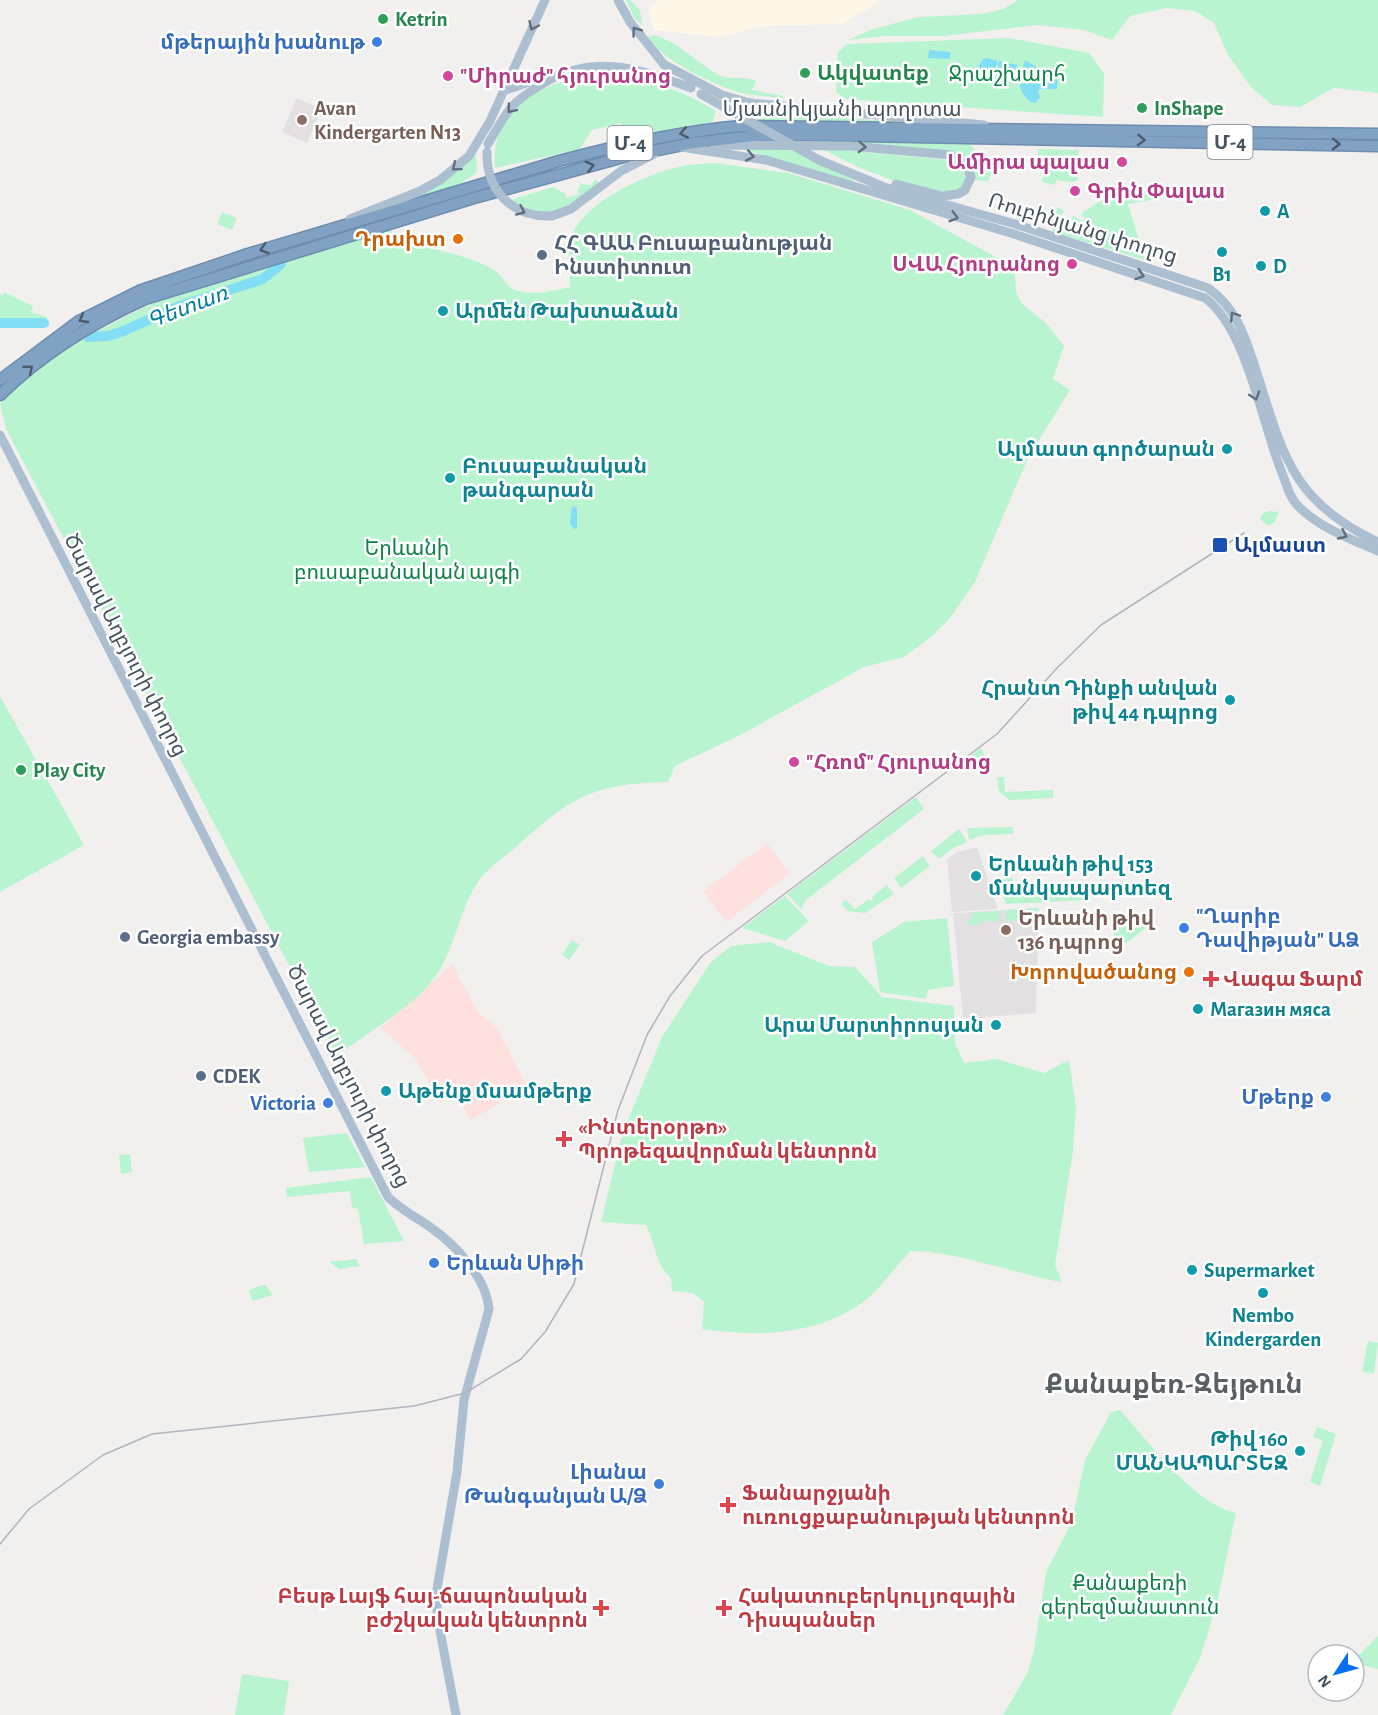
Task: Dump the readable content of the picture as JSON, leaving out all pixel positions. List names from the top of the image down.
{
  "streets": {
    "highway": ["Մյասնիկյանի պողոտա", "Մ-4"],
    "main road": ["Ռուբինյանց փողոց", "Ծարավ Աղբյուրի փողոց"]
  },
  "crossings": [
    ["Մյասնիկյանի պողոտա", "Մ-4"],
    ["Մյասնիկյանի պողոտա", "Ռուբինյանց փողոց"]
  ],
  "districts": ["Քանաքեռ-Զեյթուն"],
  "water": ["Գետառ"],
  "parks": ["Ջրաշխարհ", "Երևանի բուսաբանական այգի", "Քանաքեռի գերեզմանատուն"],
  "places": {
    "other": [
      "Ketrin",
      "մթերային խանութ",
      "Ակվատեք",
      "\"Միրաժ\" հյուրանոց",
      "InShape",
      "Avan Kindergarten N13",
      "Ամիրա պալաս",
      "Գրին Փալաս",
      "A",
      "Դրախտ",
      "B1",
      "ՀՀ ԳԱԱ Բուսաբանության Ինստիտուտ",
      "ՍՎԱ Հյուրանոց",
      "D",
      "Արմեն Թախտաձան",
      "Ալմաստ գործարան",
      "Բուսաբանական թանգարան",
      "Հրանտ Դինքի անվան թիվ 44 դպրոց",
      "\"Հռոմ\" Հյուրանոց",
      "Play City",
      "Երևանի թիվ 153 մանկապարտեզ",
      "\"Ղարիբ Դավիթյան\" ԱՁ",
      "Երևանի թիվ 136 դպրոց",
      "Georgia embassy",
      "Խորովածանոց",
      "Магазин мяса",
      "Արա Մարտիրոսյան",
      "CDEK",
      "Աթենք մսամթերք",
      "Մթերք",
      "Victoria",
      "Երևան Սիթի",
      "Supermarket",
      "Nembo Kindergarden",
      "Թիվ 160 ՄԱՆԿԱՊԱՐՏԵԶ",
      "Լիանա Թանգանյան Ա/Ձ"
    ],
    "transit": ["Ալմաստ"],
    "health": [
      "Վագա Ֆարմ",
      "«Ինտերօրթո» Պրոթեզավորման կենտրոն",
      "Ֆանարջյանի ուռուցքաբանության կենտրոն",
      "Բեսթ Լայֆ հայ-ճապոնական բժշկական կենտրոն",
      "Հակատուբերկուլյոզային Դիսպանսեր"
    ]
  },
  "north": "bottom left"
}
